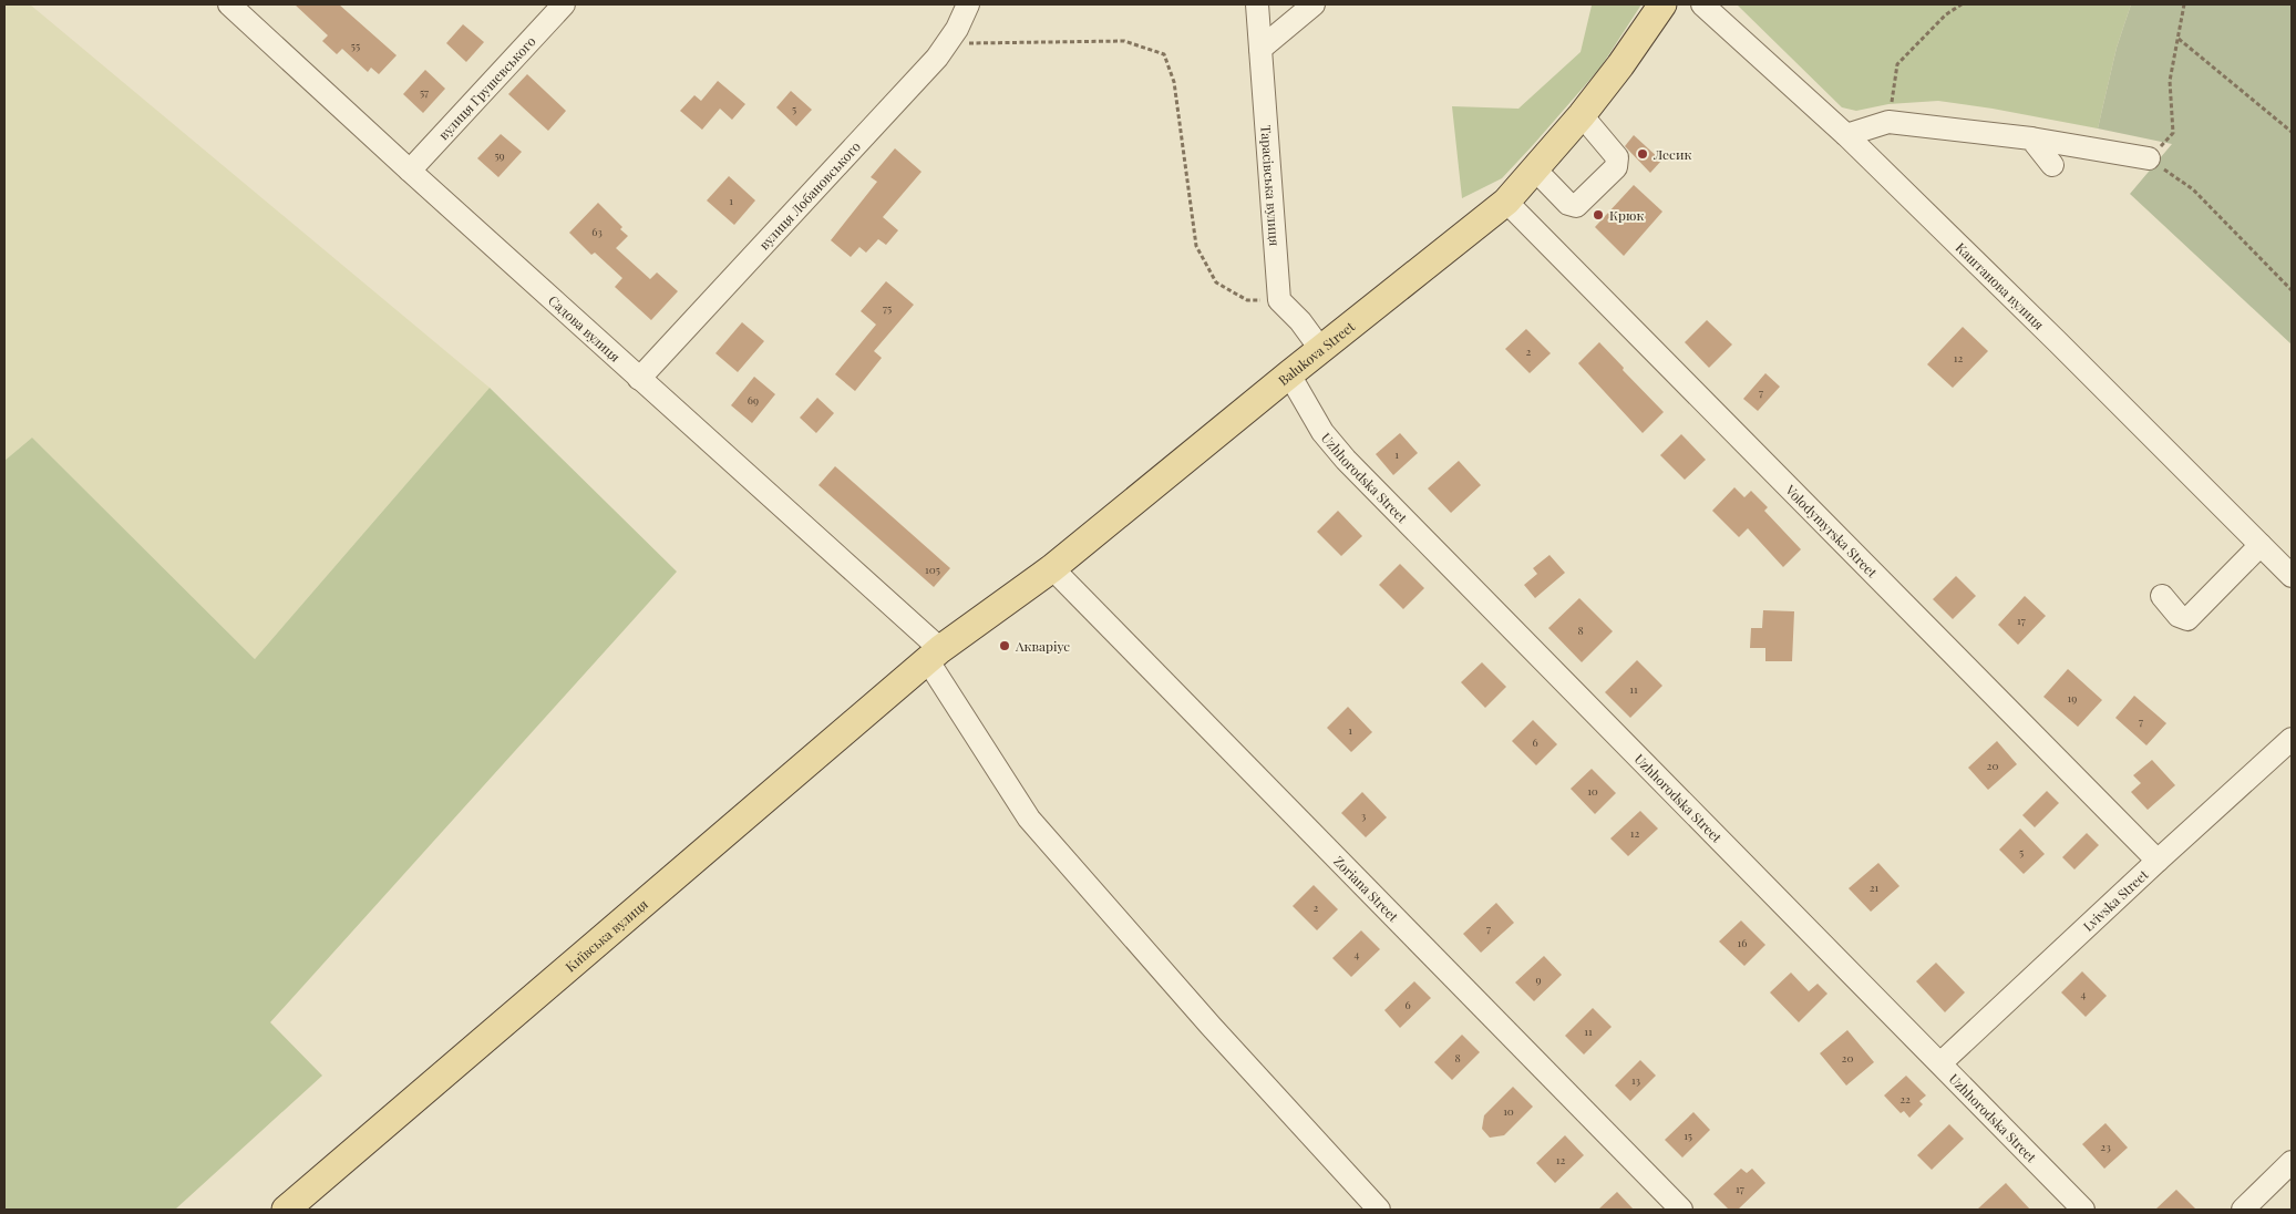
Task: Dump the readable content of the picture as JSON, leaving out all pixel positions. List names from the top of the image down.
{
  "streets": {
    "main road": ["Balukova Street", "Київська вулиця"],
    "street": [
      "вулиця Грушевського",
      "Тарасівська вулиця",
      "вулиця Лобановського",
      "Каштанова вулиця",
      "Садова вулиця",
      "Uzhhorodska Street",
      "Volodymyrska Street",
      "Zoriana Street",
      "Lvivska Street"
    ]
  },
  "crossings": [
    ["вулиця Грушевського", "Садова вулиця"],
    ["вулиця Лобановського", "Садова вулиця"],
    ["Садова вулиця", "Balukova Street"],
    ["Садова вулиця", "Київська вулиця"],
    ["Balukova Street", "Uzhhorodska Street"],
    ["Balukova Street", "Volodymyrska Street"],
    ["Balukova Street", "Zoriana Street"],
    ["Balukova Street", "Київська вулиця"],
    ["Uzhhorodska Street", "Lvivska Street"],
    ["Volodymyrska Street", "Lvivska Street"]
  ],
  "places": ["Лесик", "Крюк", "Акваріус"],
  "house_numbers": [
    "55",
    "57",
    "5",
    "59",
    "1",
    "63",
    "75",
    "2",
    "12",
    "7",
    "69",
    "1",
    "105",
    "17",
    "8",
    "11",
    "19",
    "7",
    "1",
    "6",
    "20",
    "10",
    "3",
    "12",
    "5",
    "21",
    "2",
    "7",
    "16",
    "4",
    "9",
    "4",
    "6",
    "11",
    "8",
    "20",
    "13",
    "22",
    "10",
    "15",
    "23",
    "12",
    "17"
  ]
}
